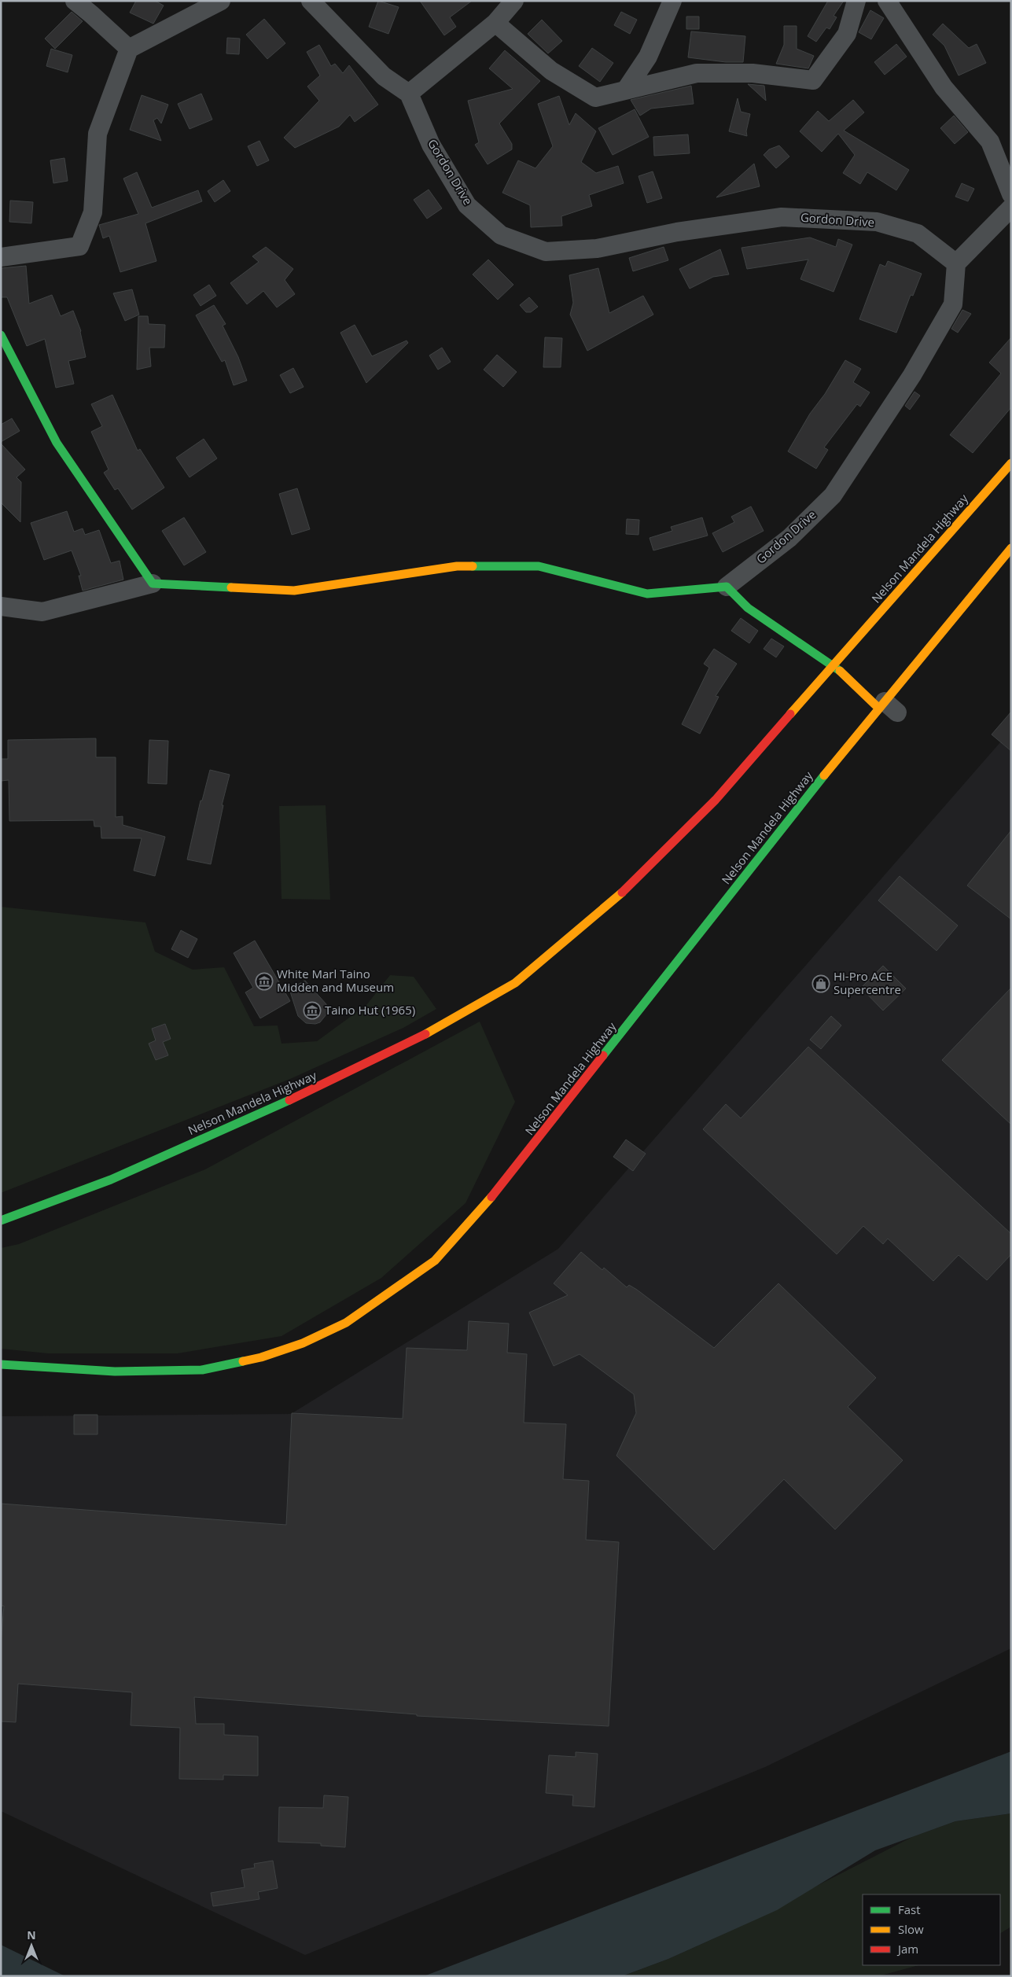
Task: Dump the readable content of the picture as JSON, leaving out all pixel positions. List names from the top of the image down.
{
  "streets": {
    "main road": ["Nelson Mandela Highway"],
    "street": ["Gordon Drive"]
  },
  "places": {
    "museum": ["White Marl Taino Midden and Museum", "Taino Hut (1965)"],
    "shop": ["Hi-Pro ACE Supercentre"]
  },
  "legend": ["Fast", "Slow", "Jam"],
  "north": "top"
}
